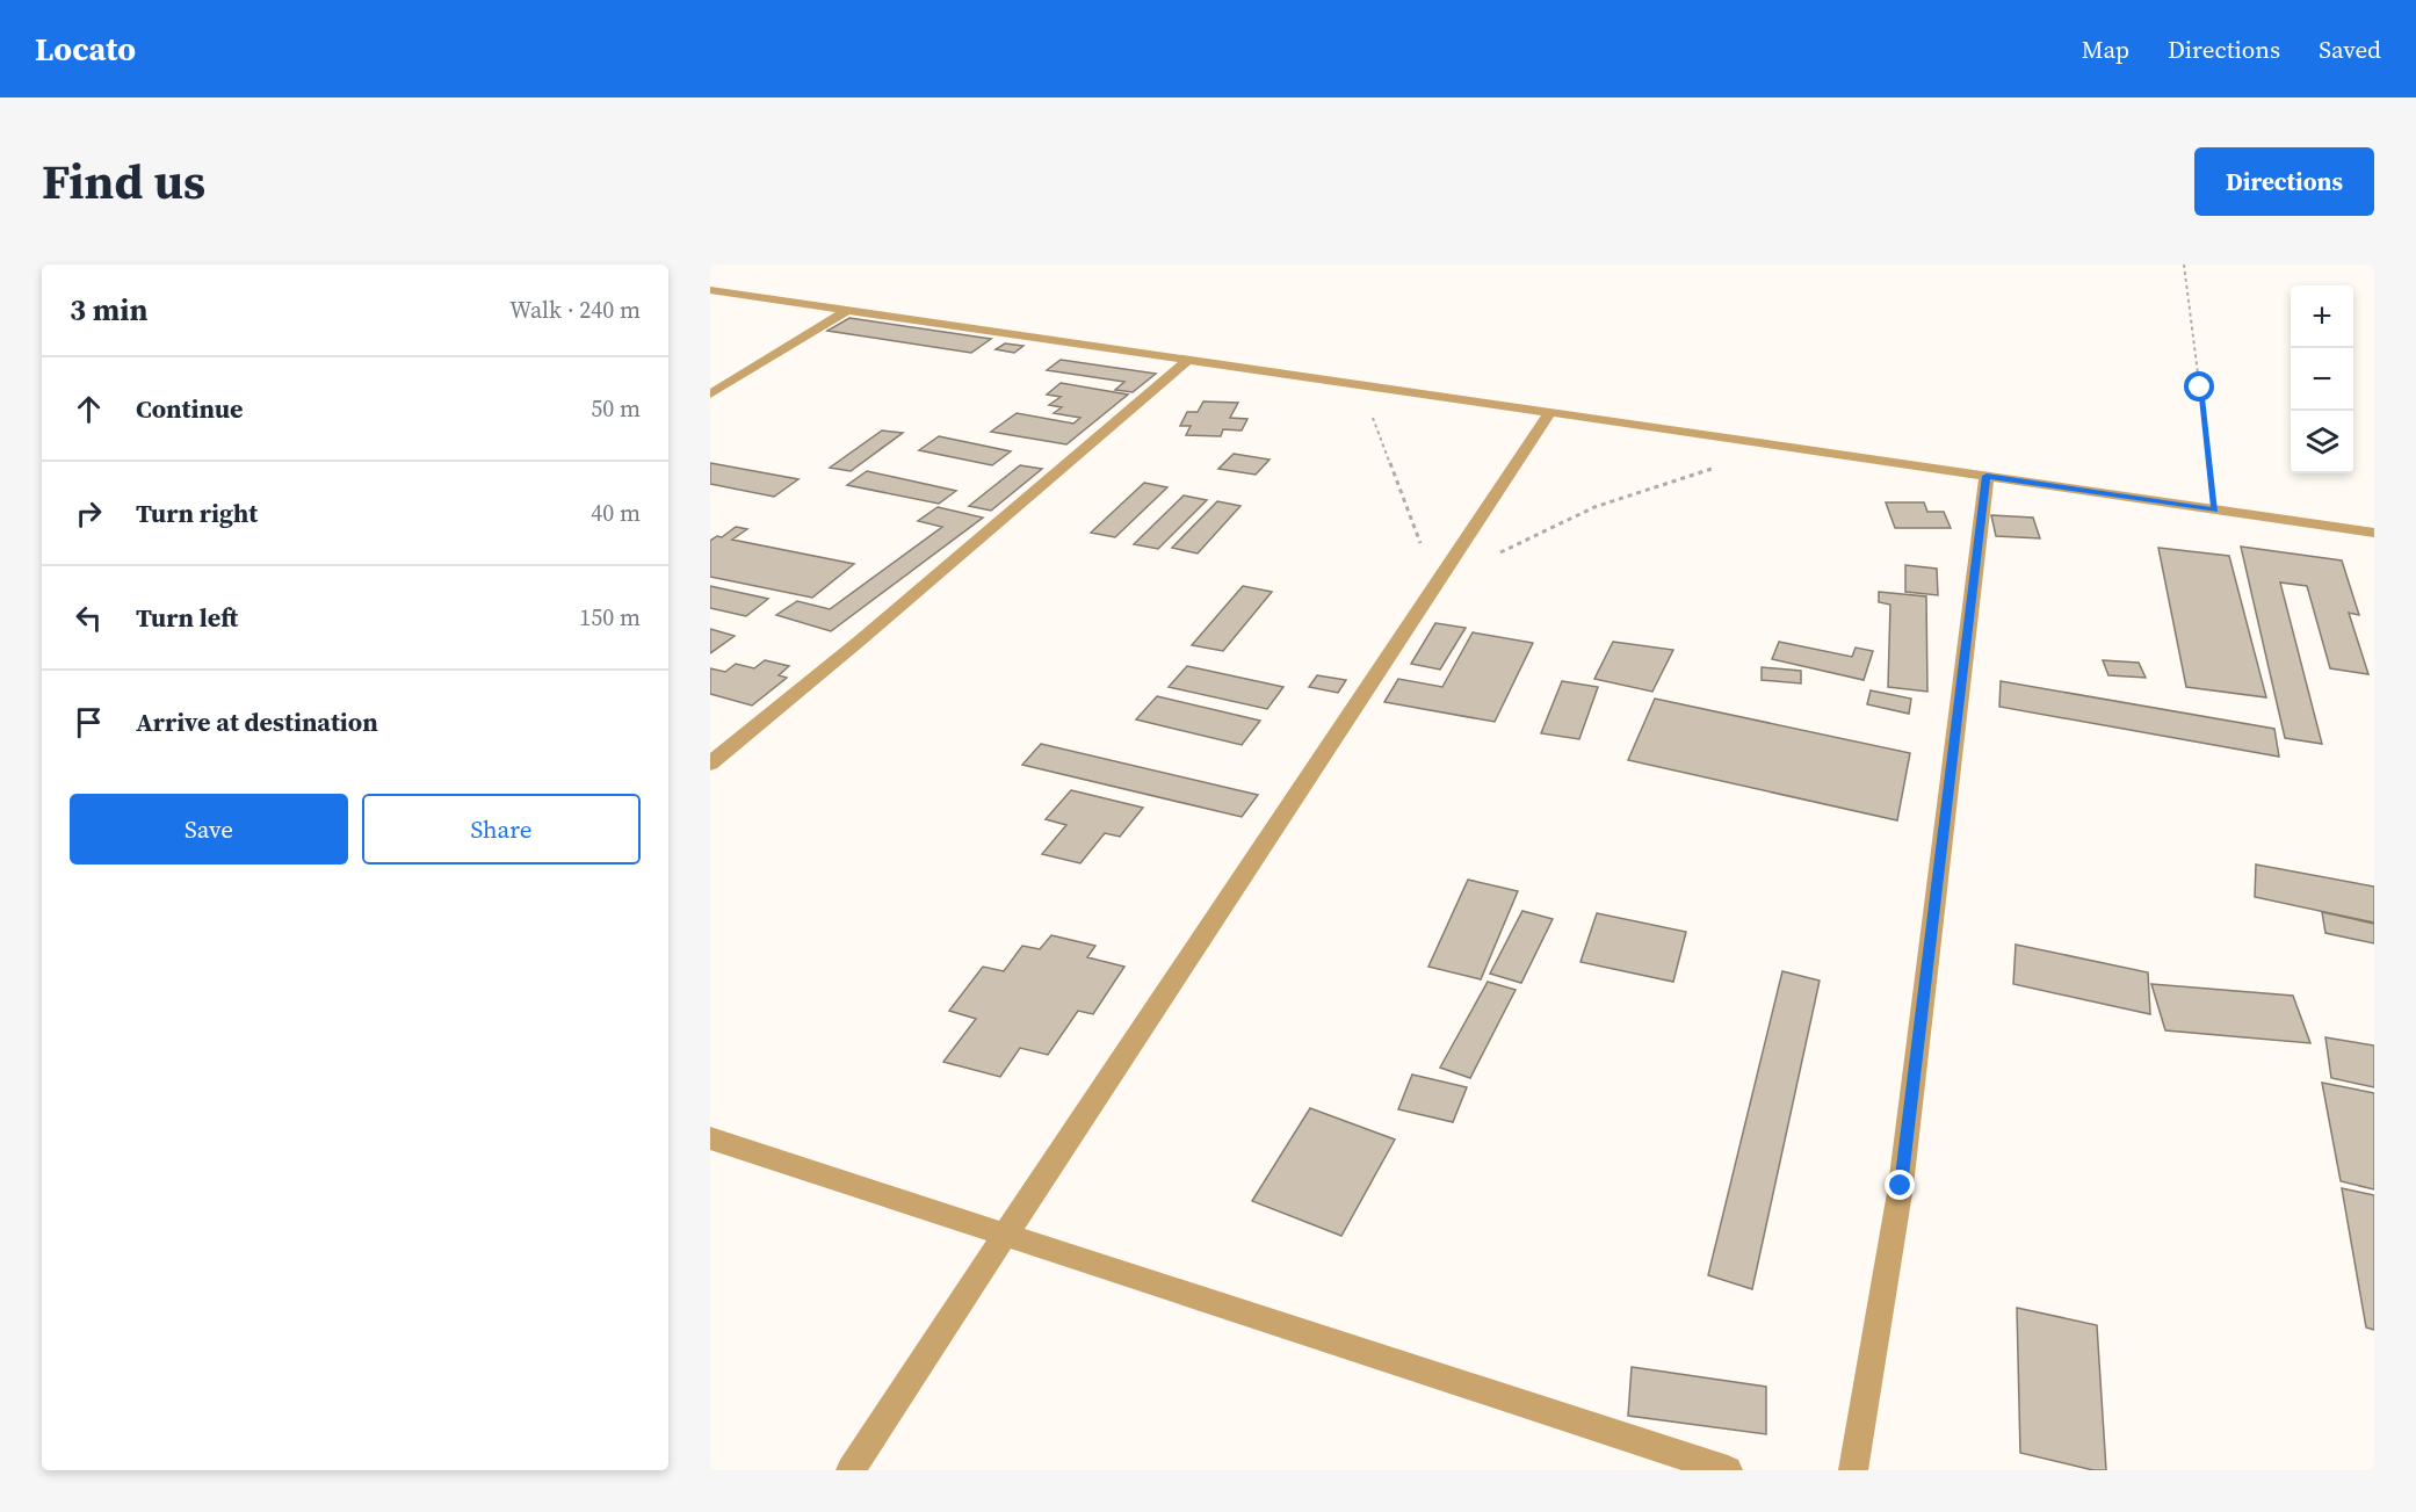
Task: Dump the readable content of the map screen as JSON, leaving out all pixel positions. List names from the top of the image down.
{
  "page": {
    "header": "Locato",
    "nav": ["Map", "Directions", "Saved"],
    "title": "Find us",
    "buttons": [
      "Directions",
      ["Save", "Share"]
    ],
    "heading": ["3 min", "Walk · 240 m"],
    "map_buttons": ["+", "−"],
    "list": [
      ["Continue", "50 m"],
      ["Turn right", "40 m"],
      ["Turn left", "150 m"],
      "Arrive at destination"
    ]
  }
}
